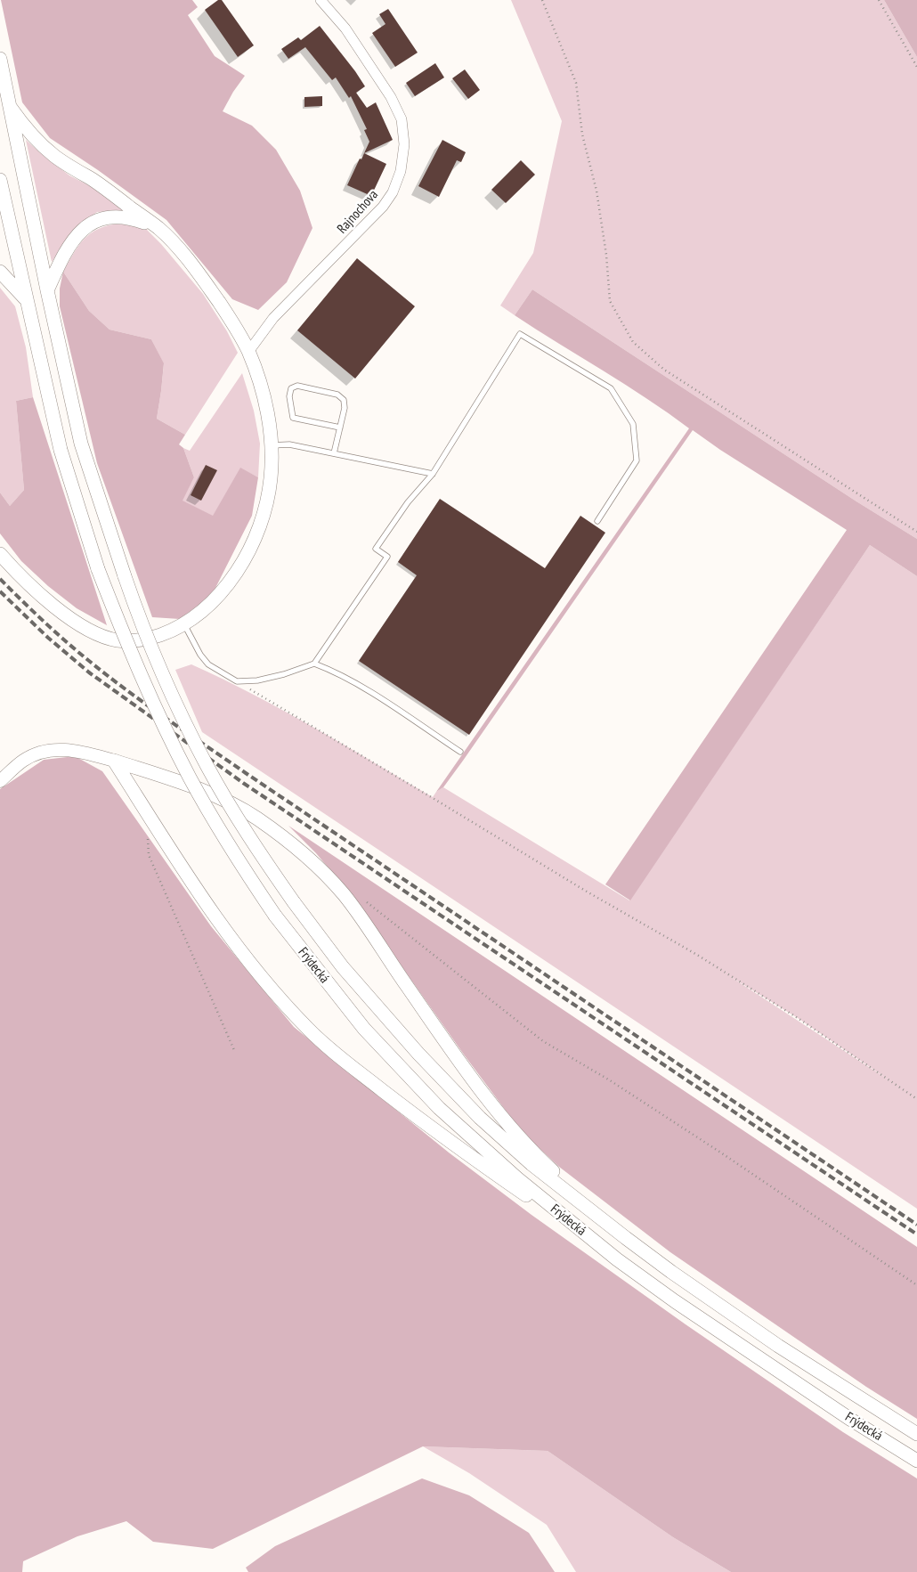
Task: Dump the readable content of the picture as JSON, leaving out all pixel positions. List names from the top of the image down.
{
  "streets": {
    "main road": ["Frýdecká"],
    "street": ["Rajnochova"]
  }
}
